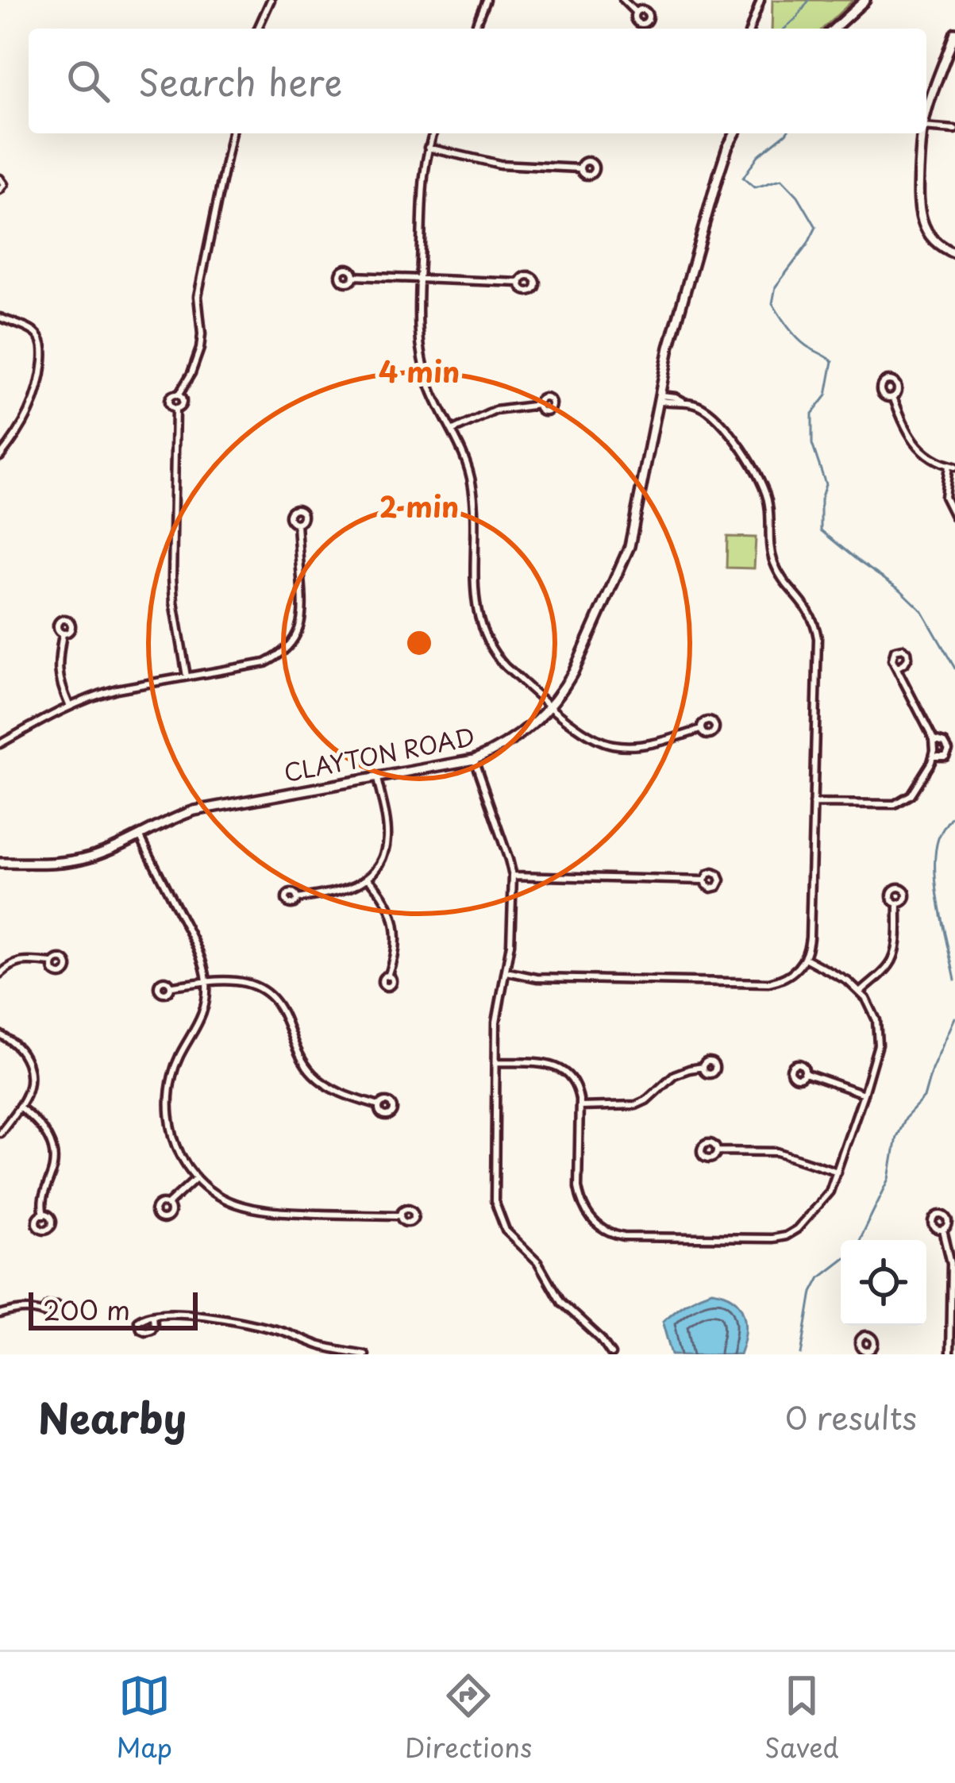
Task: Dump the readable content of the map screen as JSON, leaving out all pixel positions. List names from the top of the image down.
{
  "streets": {
    "main road": ["CLAYTON ROAD"]
  },
  "scale_bar": "200 m",
  "page": {
    "search": "Search here",
    "scale": "200 m",
    "heading": ["Nearby", "0 results"],
    "nav": ["Map", "Directions", "Saved"]
  },
  "rings": ["4 min", "2 min"]
}
